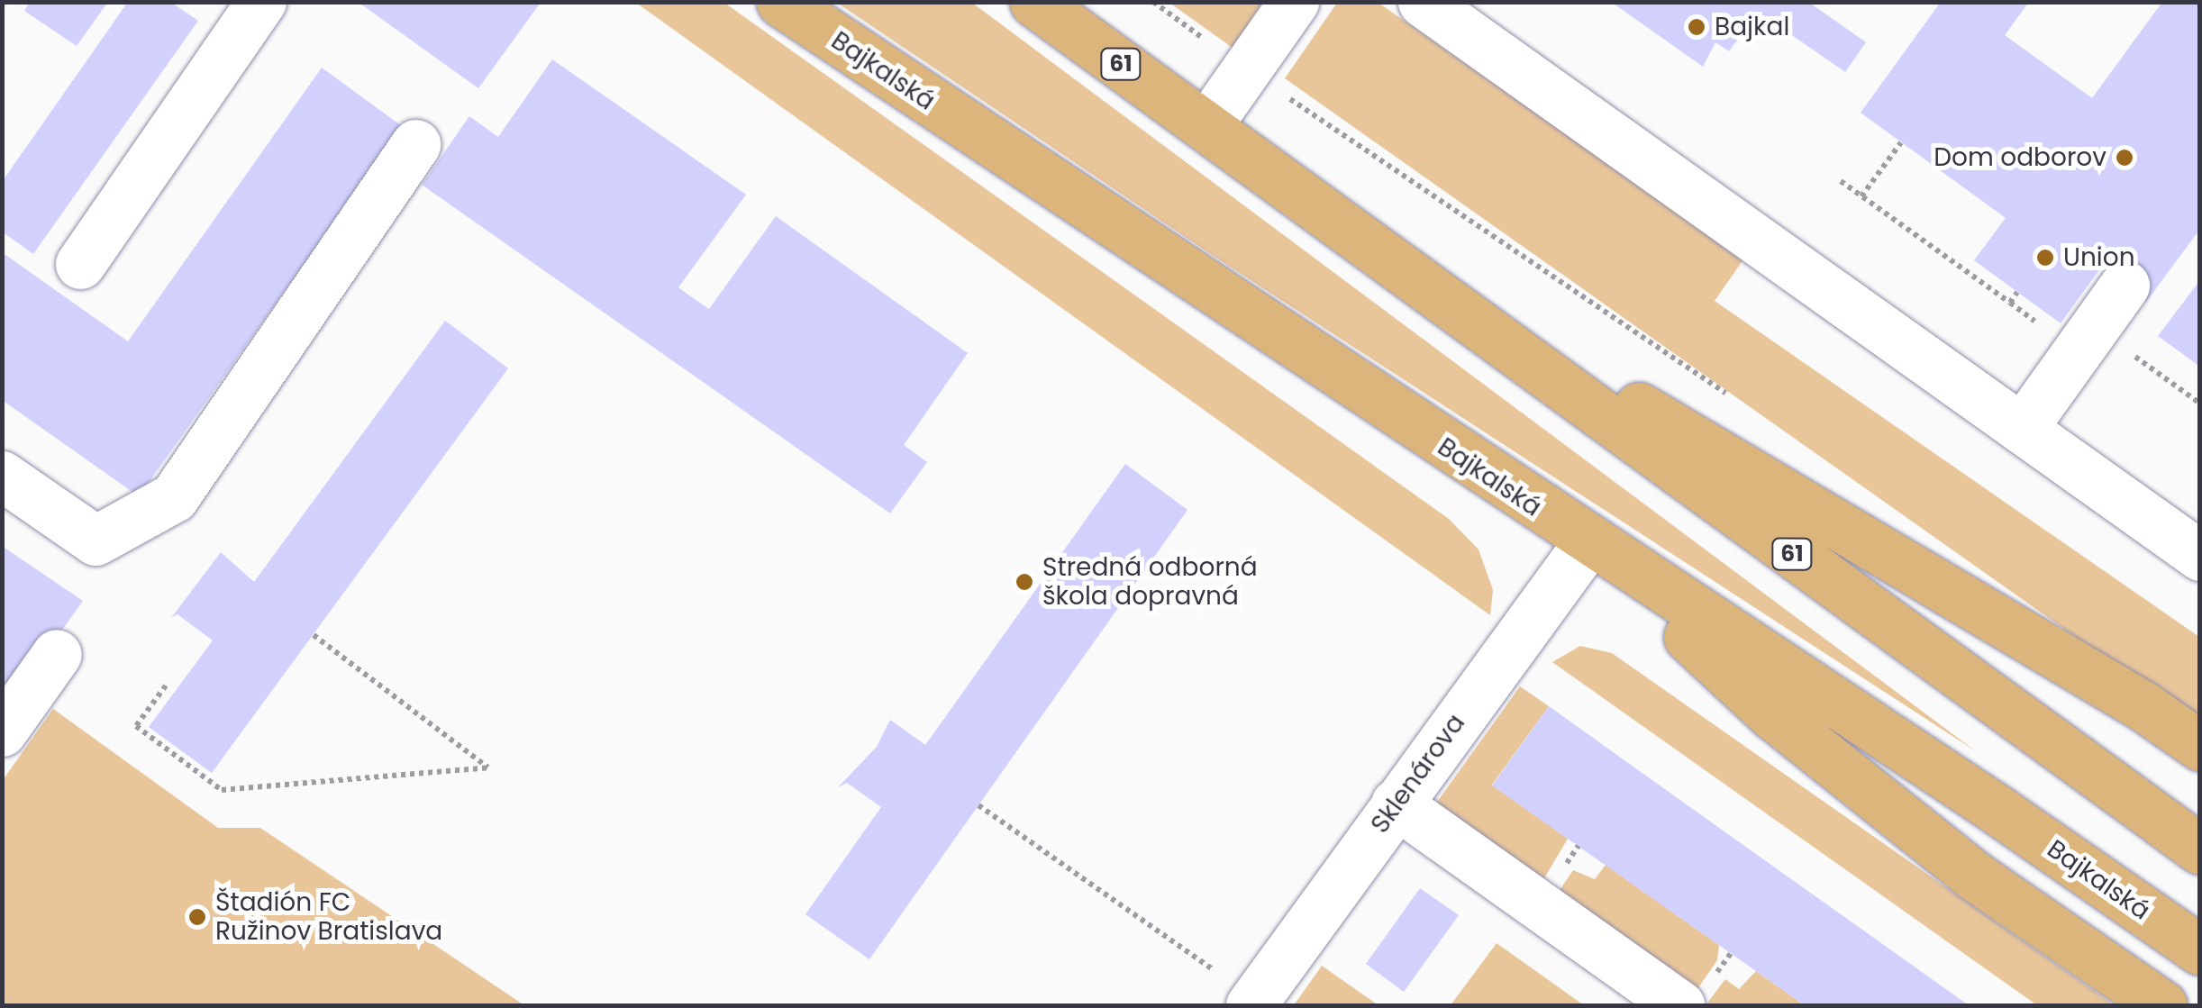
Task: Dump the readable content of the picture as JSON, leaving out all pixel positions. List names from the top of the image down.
{
  "streets": {
    "main road": ["61", "Bajkalská"],
    "street": ["Sklenárova"]
  },
  "crossings": [
    ["Bajkalská", "Sklenárova"]
  ],
  "places": [
    "Bajkal",
    "Dom odborov",
    "Union",
    "Stredná odborná škola dopravná",
    "Štadión FC Ružinov Bratislava"
  ]
}
